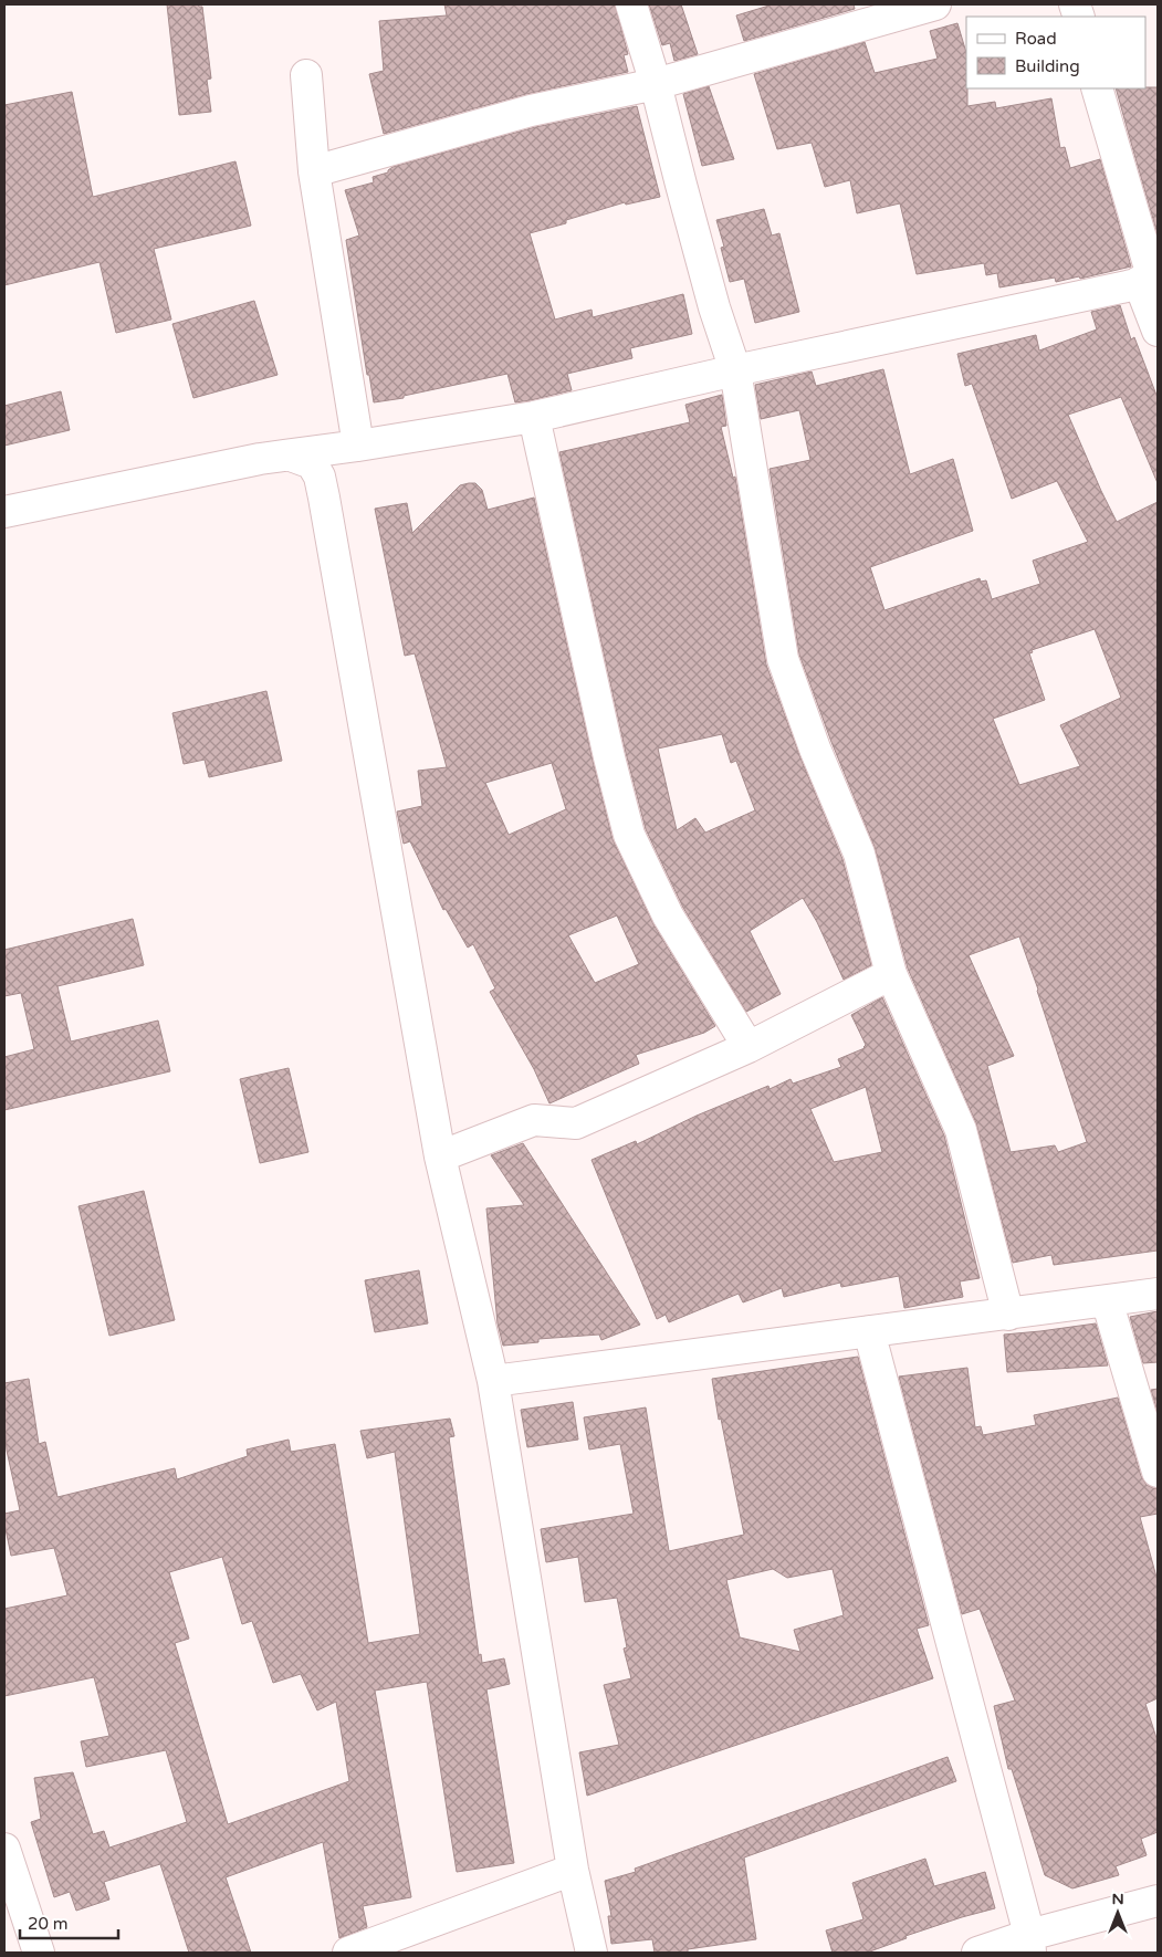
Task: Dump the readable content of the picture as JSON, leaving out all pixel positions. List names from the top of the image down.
{
  "legend": ["Road", "Building"],
  "scale_bar": "20 m",
  "north": "top"
}
